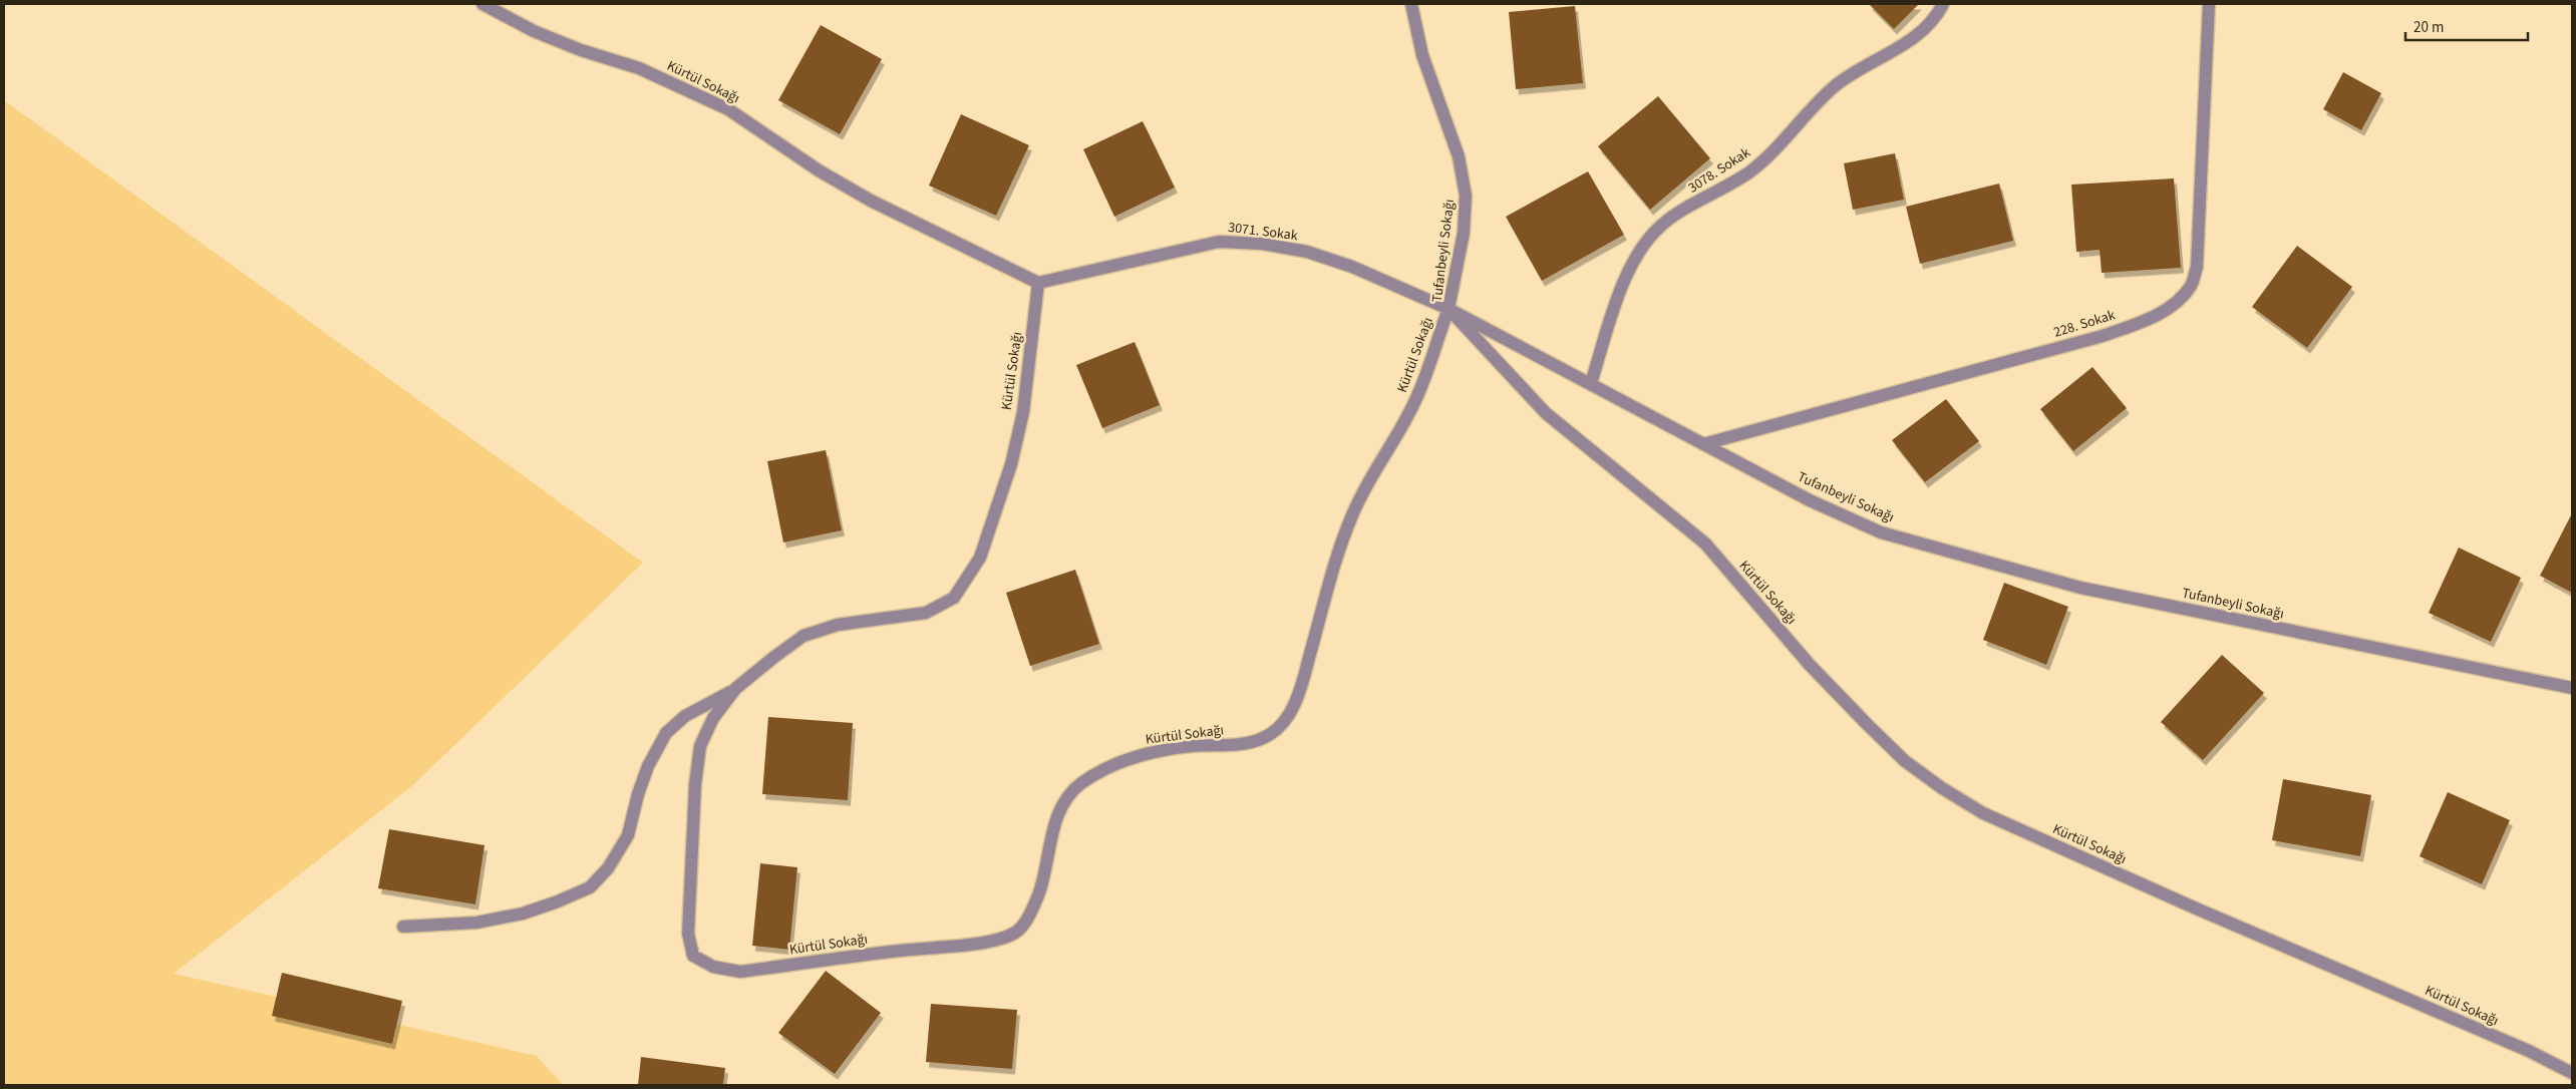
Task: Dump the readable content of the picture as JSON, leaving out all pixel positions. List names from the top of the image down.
{
  "streets": {
    "street": [
      "Kürtül Sokağı",
      "3078. Sokak",
      "3071. Sokak",
      "Tufanbeyli Sokağı",
      "228. Sokak"
    ]
  },
  "crossings": [
    ["Kürtül Sokağı", "3071. Sokak"],
    ["Kürtül Sokağı", "Tufanbeyli Sokağı"],
    ["3078. Sokak", "Tufanbeyli Sokağı"],
    ["3071. Sokak", "Tufanbeyli Sokağı"],
    ["Tufanbeyli Sokağı", "228. Sokak"]
  ],
  "scale_bar": "20 m"
}
